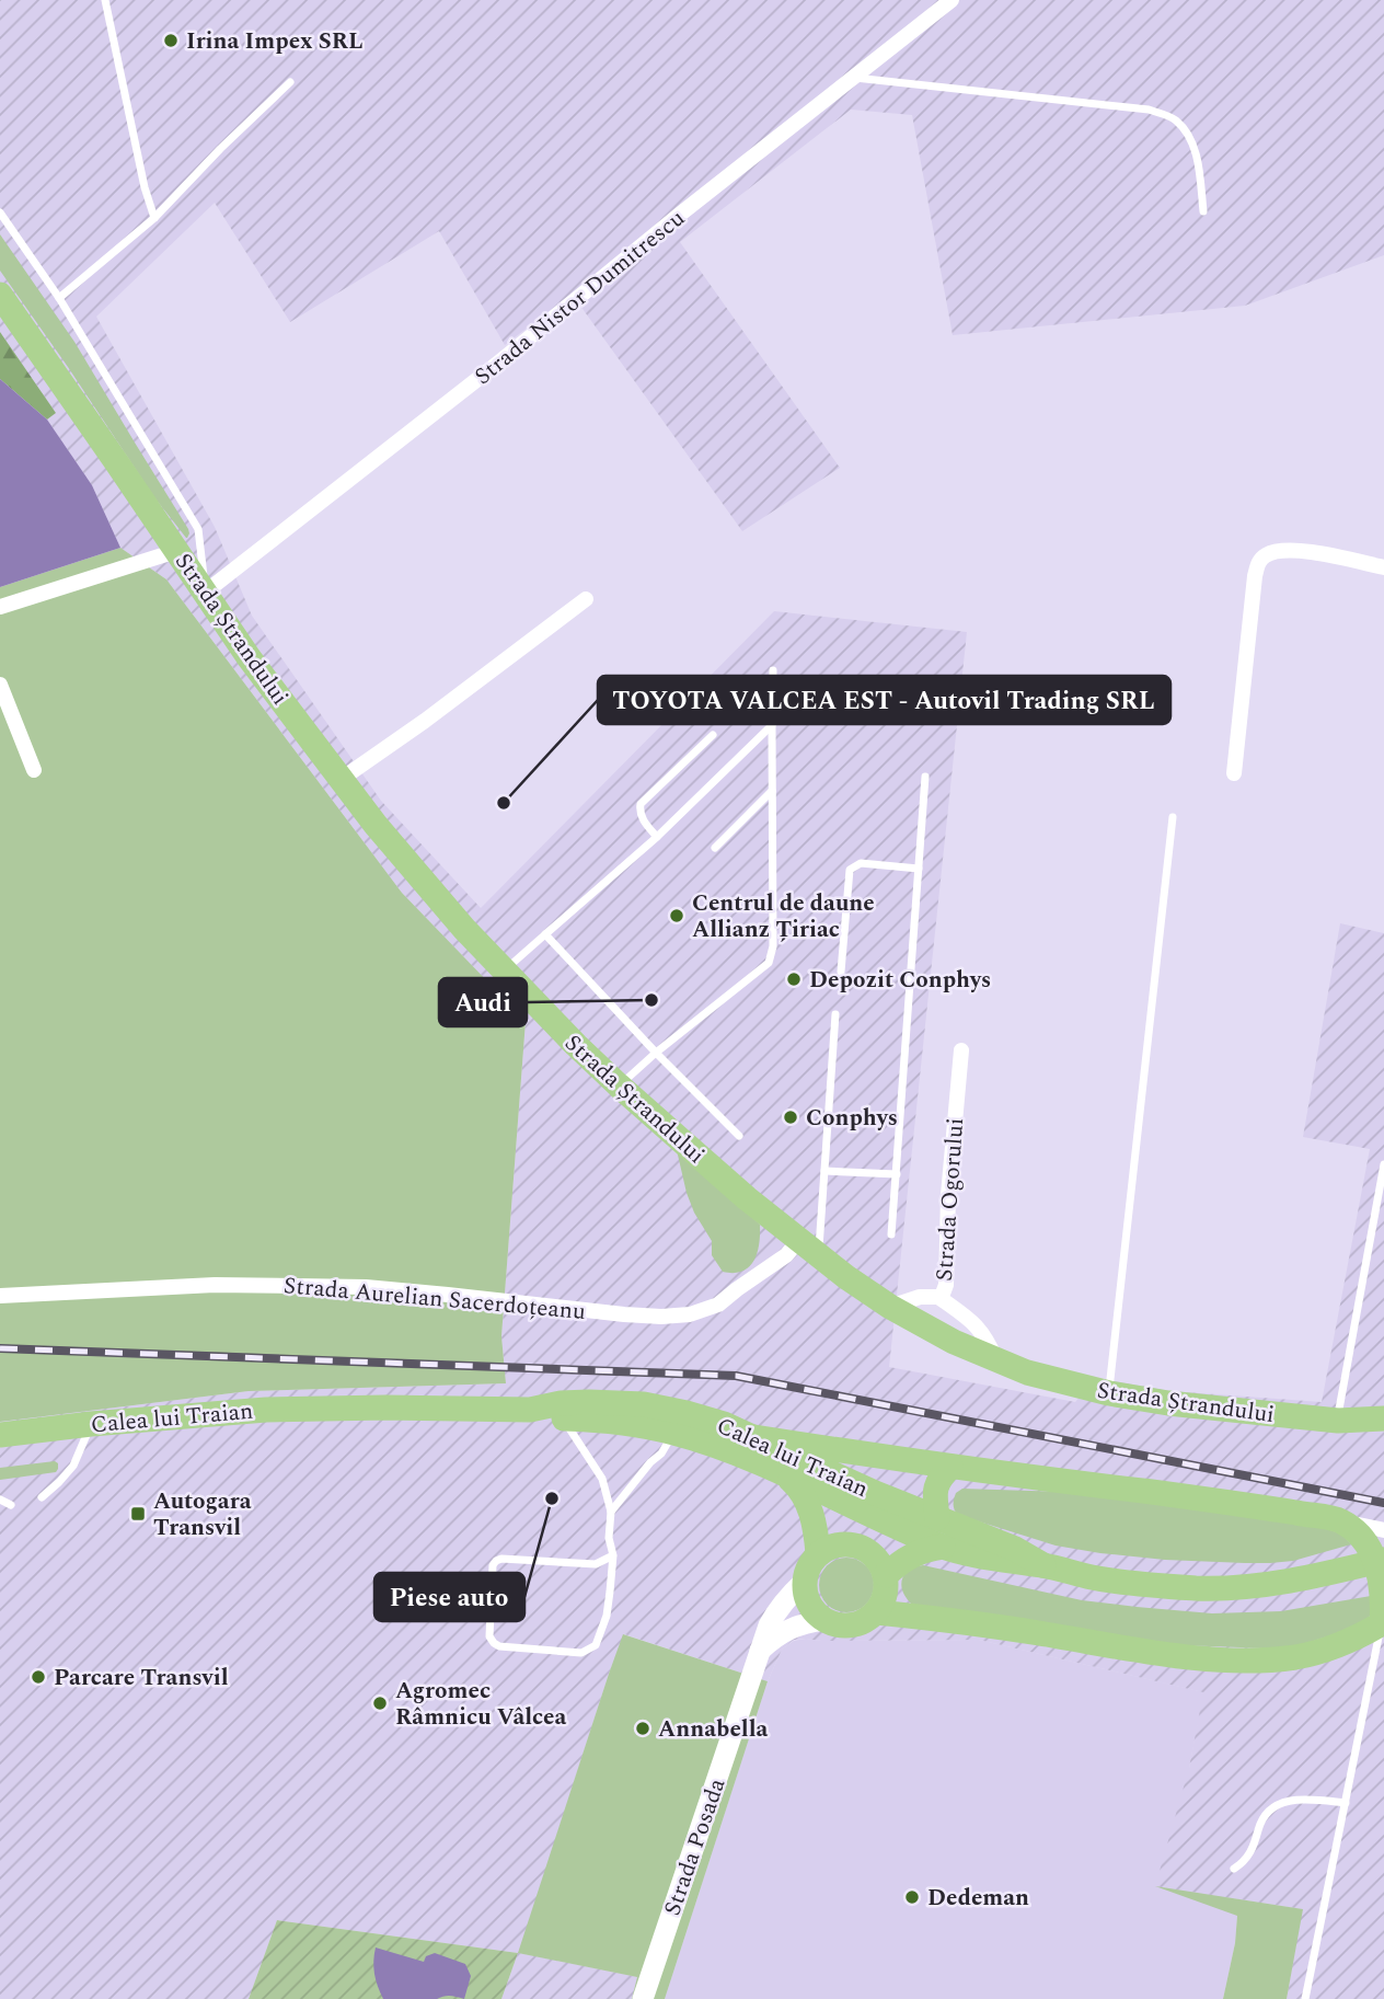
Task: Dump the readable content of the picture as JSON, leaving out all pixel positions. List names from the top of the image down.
{
  "streets": {
    "main road": ["Strada Ștrandului", "Calea lui Traian"],
    "street": [
      "Strada Nistor Dumitrescu",
      "Strada Ogorului",
      "Strada Aurelian Sacerdoțeanu",
      "Strada Posada"
    ]
  },
  "crossings": [
    ["Strada Nistor Dumitrescu", "Strada Ștrandului"],
    ["Strada Ștrandului", "Strada Ogorului"],
    ["Strada Ștrandului", "Strada Aurelian Sacerdoțeanu"]
  ],
  "places": {
    "other": [
      "Irina Impex SRL",
      "TOYOTA VALCEA EST - Autovil Trading SRL",
      "Centrul de daune Allianz Țiriac",
      "Depozit Conphys",
      "Audi",
      "Conphys",
      "Piese auto",
      "Parcare Transvil",
      "Agromec Râmnicu Vâlcea",
      "Annabella",
      "Dedeman"
    ],
    "transit": ["Autogara Transvil"]
  }
}
